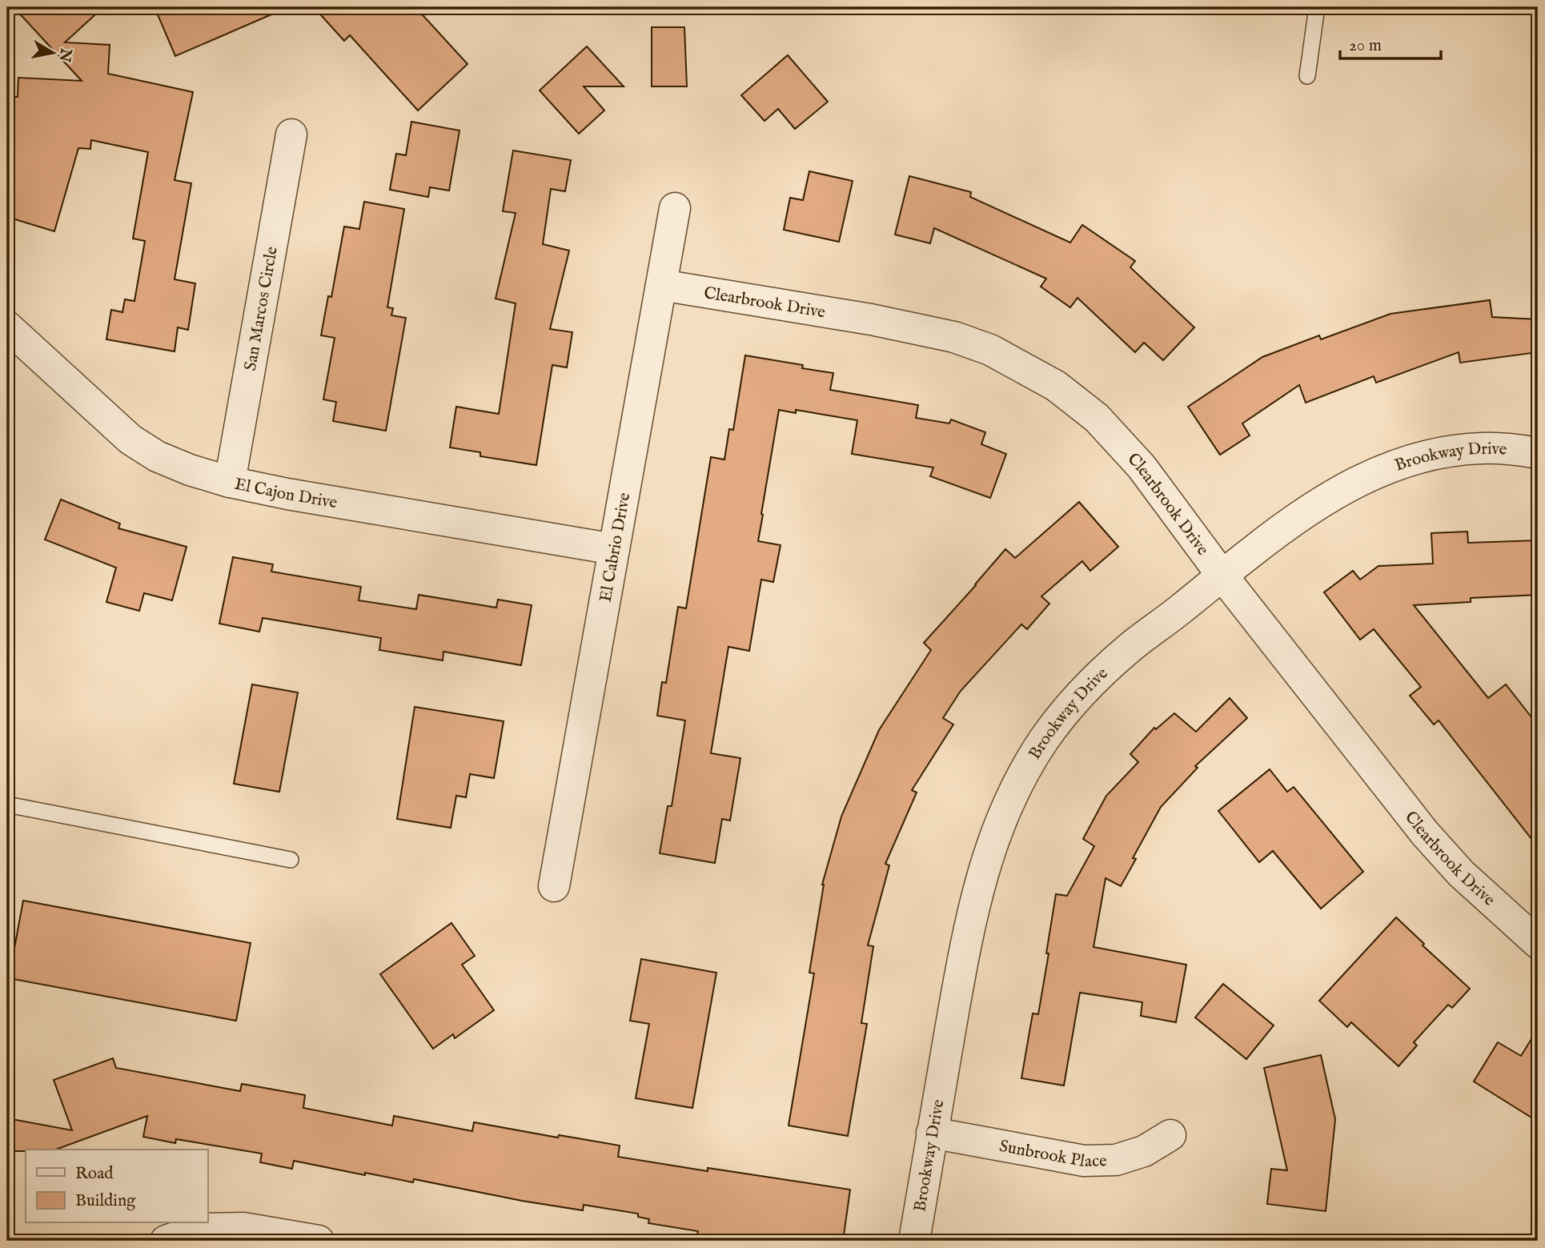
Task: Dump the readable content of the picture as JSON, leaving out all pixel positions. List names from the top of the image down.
{
  "streets": {
    "street": [
      "Clearbrook Drive",
      "San Marcos Circle",
      "Brookway Drive",
      "El Cajon Drive",
      "El Cabrio Drive",
      "Sunbrook Place"
    ]
  },
  "crossings": [
    ["Clearbrook Drive", "Brookway Drive"],
    ["Clearbrook Drive", "El Cabrio Drive"],
    ["San Marcos Circle", "El Cajon Drive"],
    ["Brookway Drive", "Sunbrook Place"],
    ["El Cajon Drive", "El Cabrio Drive"]
  ],
  "legend": ["Road", "Building"],
  "scale_bar": "20 m",
  "north": "right"
}
